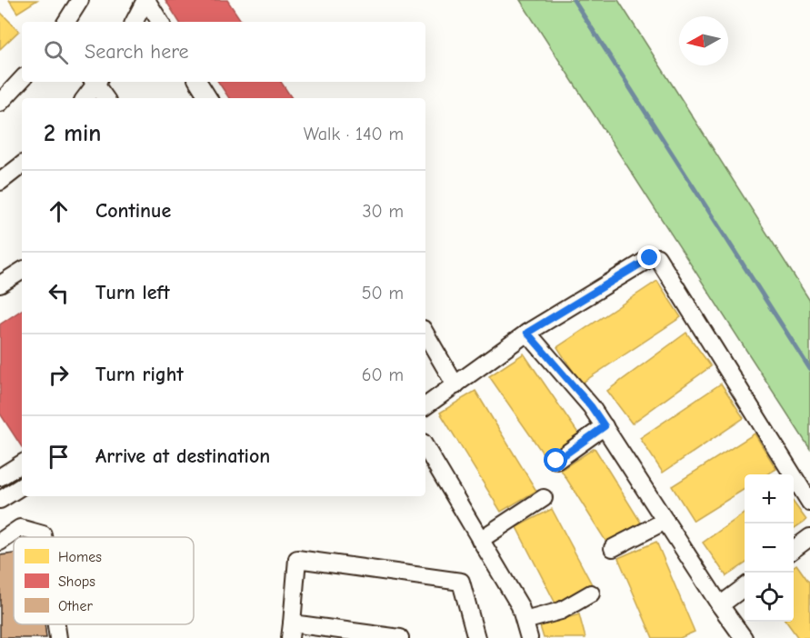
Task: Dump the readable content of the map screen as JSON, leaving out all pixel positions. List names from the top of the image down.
{
  "legend": ["Homes", "Shops", "Other"],
  "north": "left",
  "page": {
    "search": "Search here",
    "heading": ["2 min", "Walk · 140 m"],
    "list": [
      ["Continue", "30 m"],
      ["Turn left", "50 m"],
      ["Turn right", "60 m"],
      "Arrive at destination"
    ],
    "map_buttons": ["+", "−"]
  }
}
